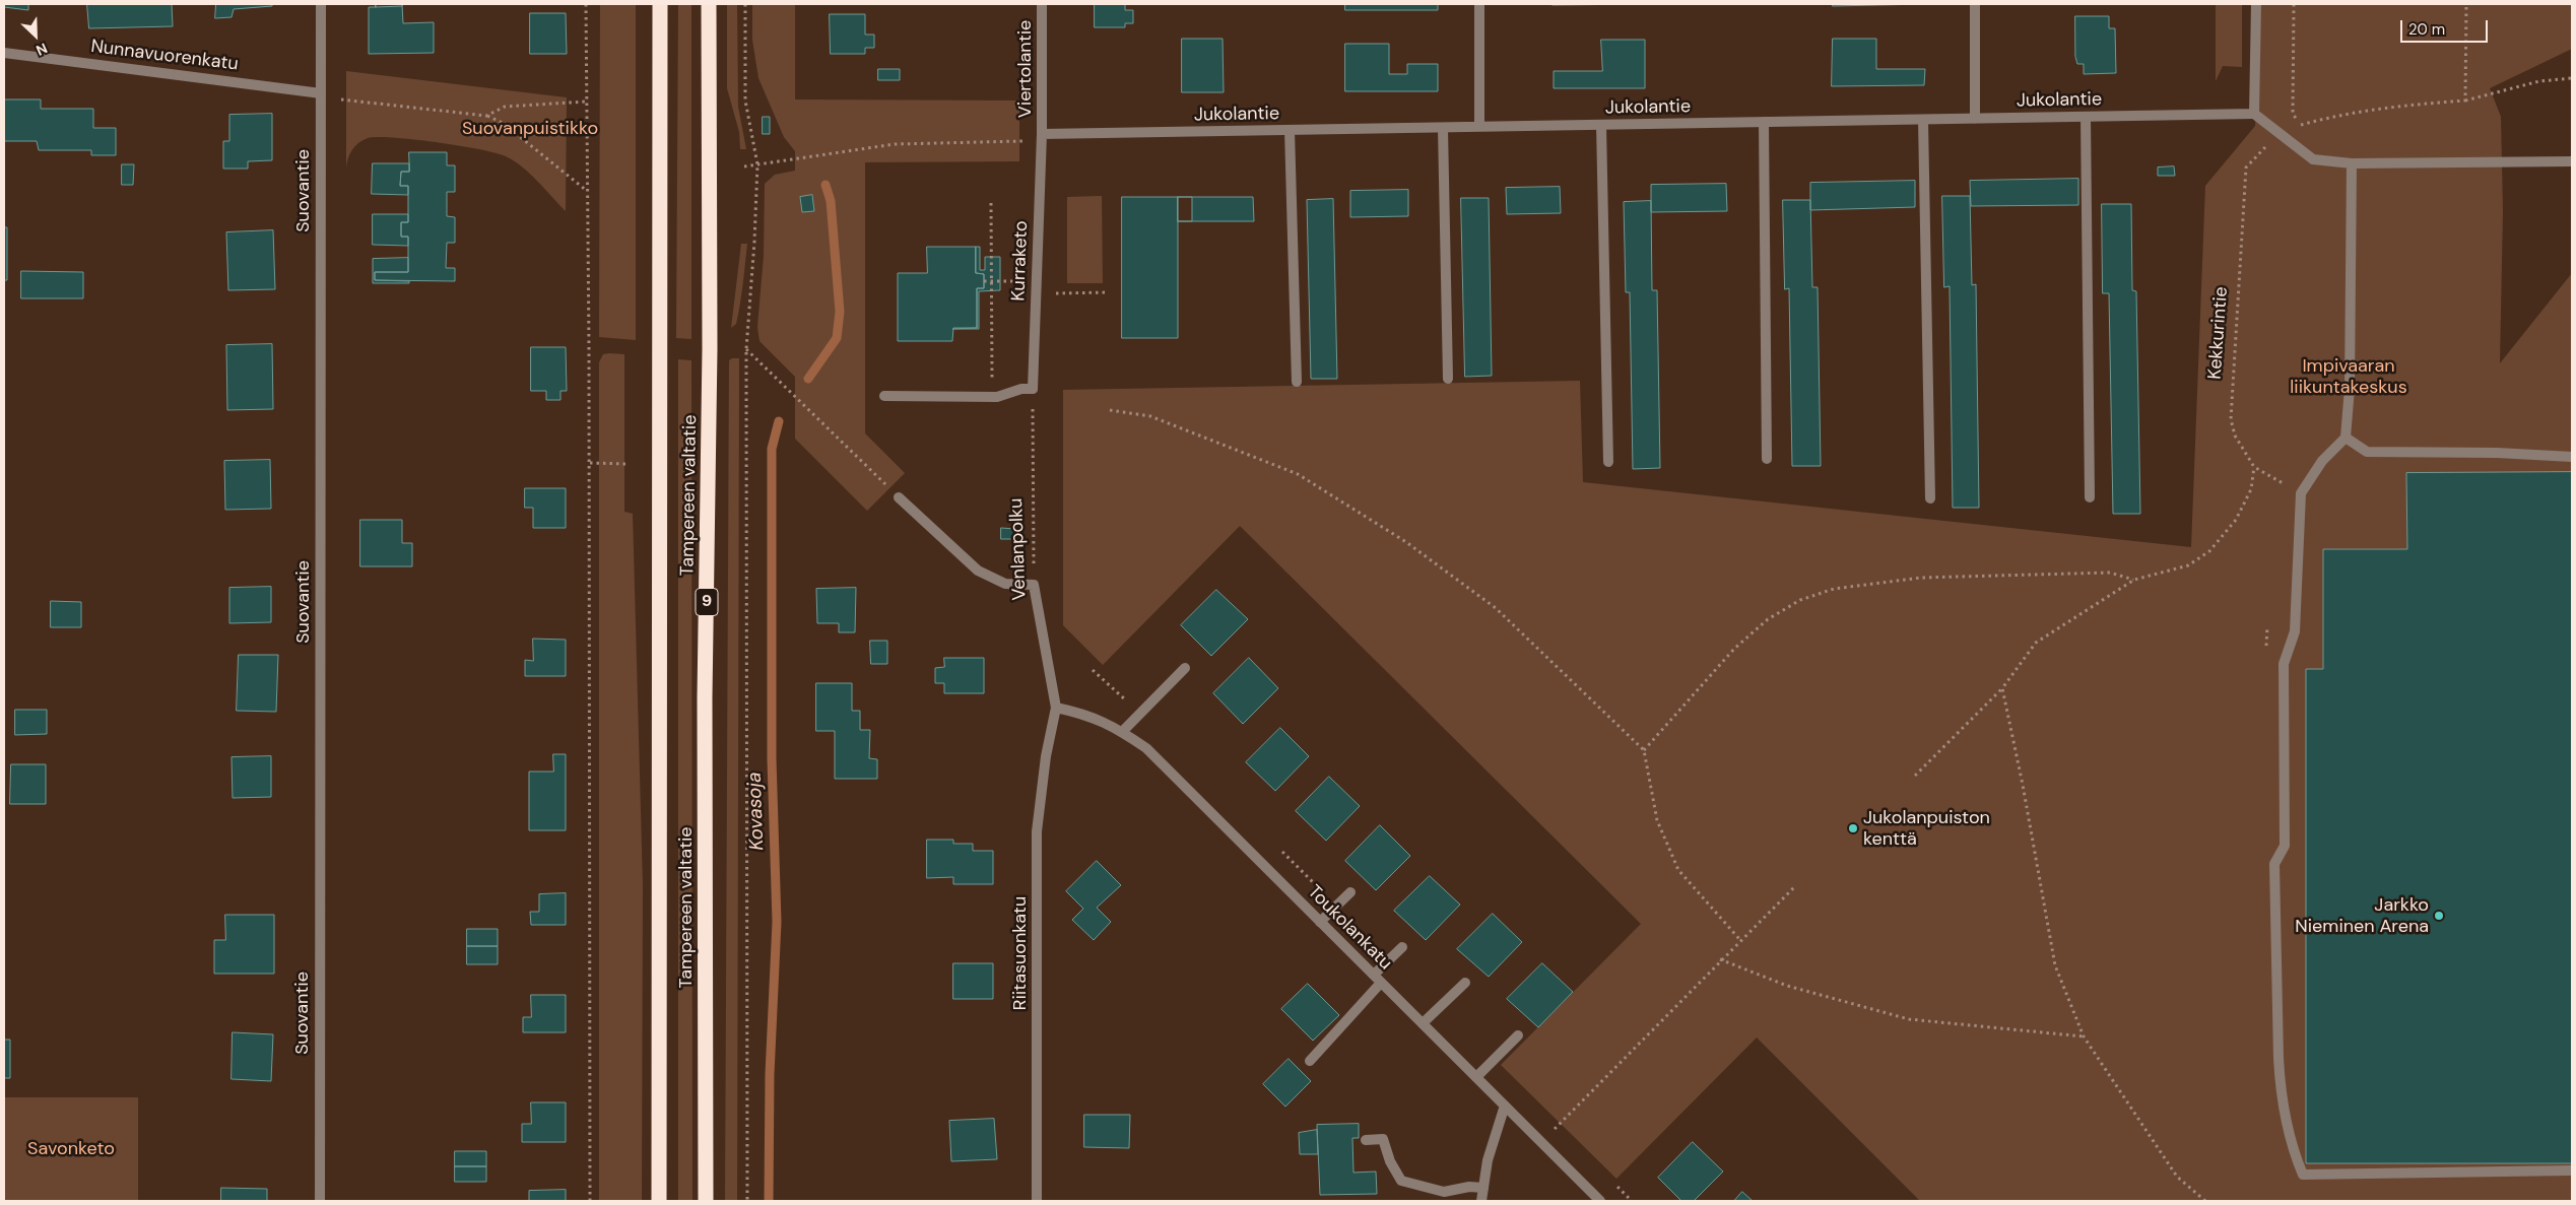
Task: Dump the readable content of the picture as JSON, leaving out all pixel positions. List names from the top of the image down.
{
  "streets": {
    "highway": ["Tampereen valtatie", "9"],
    "street": [
      "Nunnavuorenkatu",
      "Viertolantie",
      "Jukolantie",
      "Suovantie",
      "Kurraketo",
      "Venlanpolku",
      "Toukolankatu",
      "Riitasuonkatu"
    ],
    "path": ["Kekkurintie"]
  },
  "crossings": [
    ["Nunnavuorenkatu", "Suovantie"],
    ["Viertolantie", "Jukolantie"],
    ["Viertolantie", "Kurraketo"],
    ["Jukolantie", "Kurraketo"],
    ["Kurraketo", "Venlanpolku"],
    ["Venlanpolku", "Toukolankatu"],
    ["Venlanpolku", "Riitasuonkatu"],
    ["Toukolankatu", "Riitasuonkatu"]
  ],
  "water": ["Kovasoja"],
  "parks": ["Suovanpuistikko", "Impivaaran liikuntakeskus", "Savonketo"],
  "places": ["Jukolanpuiston kenttä", "Jarkko Nieminen Arena"],
  "scale_bar": "20 m",
  "north": "bottom right"
}
